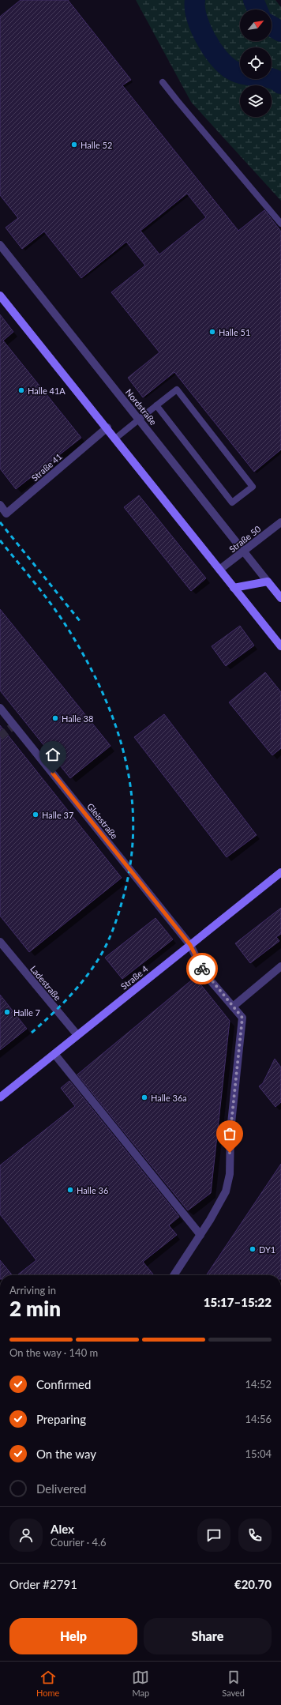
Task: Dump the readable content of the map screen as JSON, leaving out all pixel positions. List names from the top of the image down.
{
  "streets": {
    "street": [
      "Nordstraße",
      "Straße 41",
      "Straße 50",
      "Gleisstraße",
      "Straße 4",
      "Ladestraße"
    ]
  },
  "crossings": [
    ["Nordstraße", "Straße 50"],
    ["Gleisstraße", "Straße 4"],
    ["Straße 4", "Ladestraße"]
  ],
  "places": [
    "Halle 52",
    "Halle 51",
    "Halle 41A",
    "Halle 38",
    "Halle 37",
    "Halle 7",
    "Halle 36a",
    "Halle 36",
    "DY1"
  ],
  "north": "top right",
  "page": {
    "heading": ["2 min", "Arriving in", "15:17–15:22"],
    "panel": [
      "Alex",
      "Courier · 4.6",
      "Order #2791",
      "€20.70"
    ],
    "bar": "On the way · 140 m",
    "list": [
      ["Confirmed", "14:52"],
      ["Preparing", "14:56"],
      ["On the way", "15:04"],
      "Delivered"
    ],
    "buttons": ["Help", "Share"],
    "tabs": ["Home", "Map", "Saved"]
  }
}
